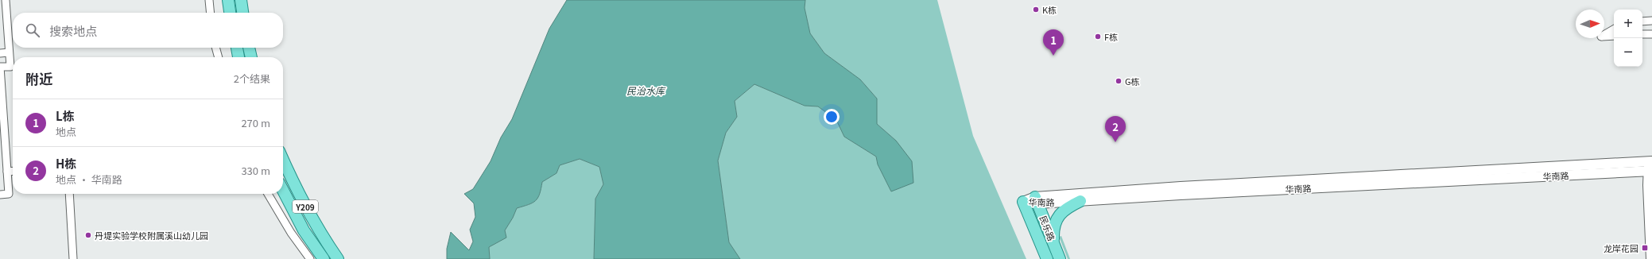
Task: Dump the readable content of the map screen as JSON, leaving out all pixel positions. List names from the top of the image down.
{
  "streets": {
    "main road": ["华南路", "Y209", "民乐路"]
  },
  "crossings": [
    ["华南路", "民乐路"]
  ],
  "water": ["民治水库"],
  "places": {
    "other": [
      "K栋",
      "F栋",
      "G栋",
      "丹堤实验学校附属溪山幼儿园"
    ],
    "transit": ["龙岸花园"]
  },
  "north": "right",
  "page": {
    "map_buttons": ["+", "−"],
    "search": "搜索地点",
    "pins": ["1", "2"],
    "heading": ["附近", "2个结果"],
    "list": [
      {
        "mark": "1",
        "name": "L栋",
        "note": "地点",
        "value": "270 m"
      },
      {
        "mark": "2",
        "name": "H栋",
        "note": "地点 · 华南路",
        "value": "330 m"
      }
    ]
  }
}
